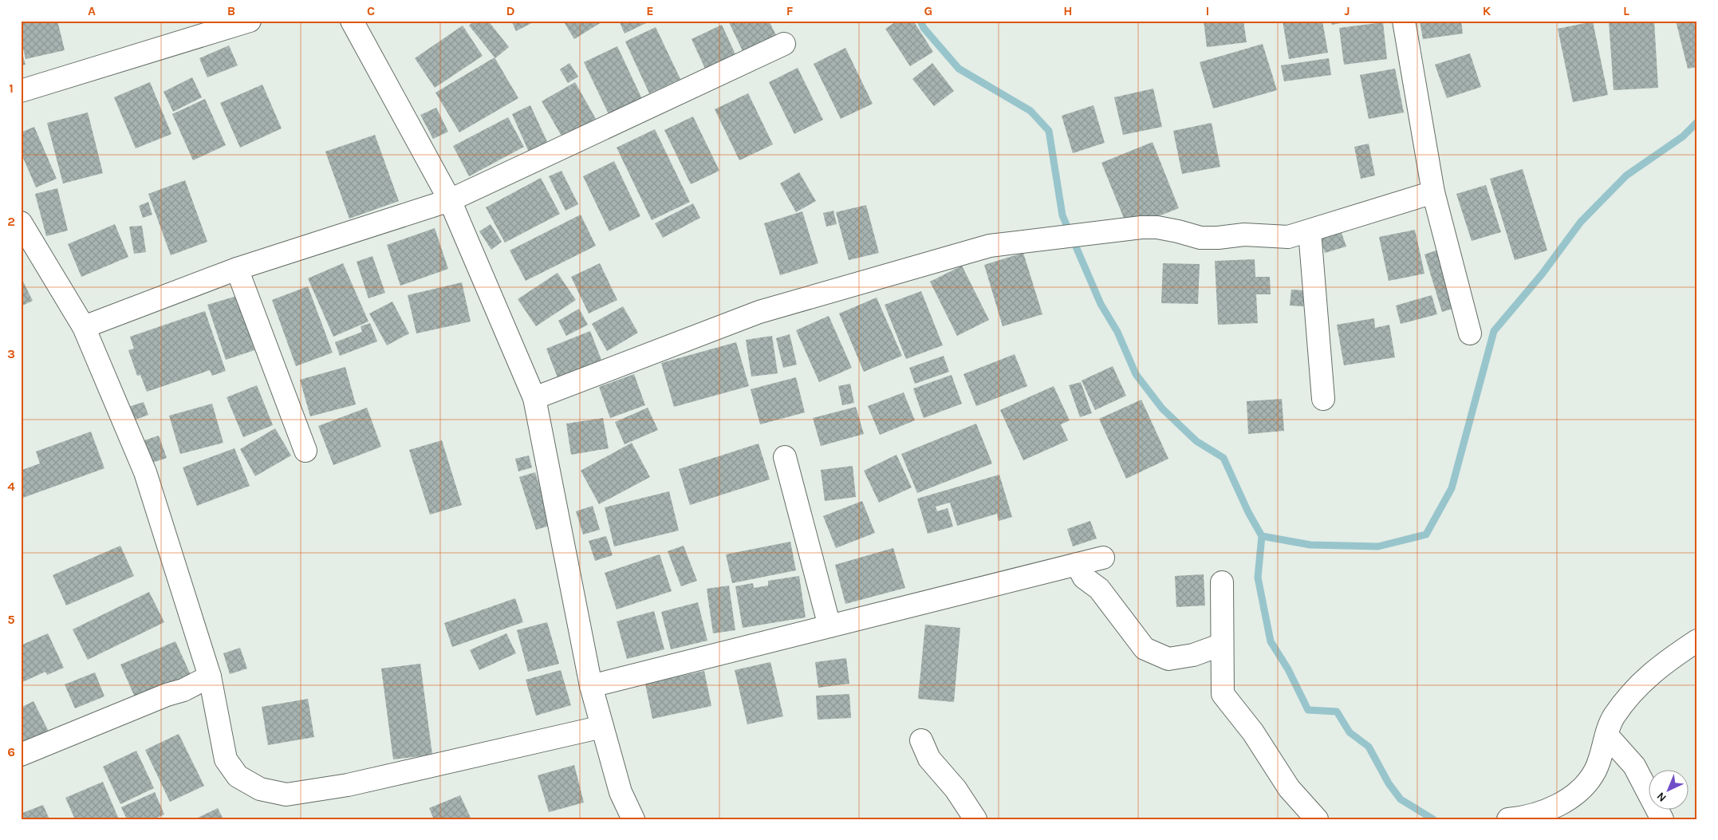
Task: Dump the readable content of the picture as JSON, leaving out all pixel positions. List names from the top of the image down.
{
  "north": "bottom left",
  "grid": {
    "columns": [
      "A",
      "B",
      "C",
      "D",
      "E",
      "F",
      "G",
      "H",
      "I",
      "J",
      "K",
      "L"
    ],
    "rows": [
      "1",
      "2",
      "3",
      "4",
      "5",
      "6"
    ]
  }
}
